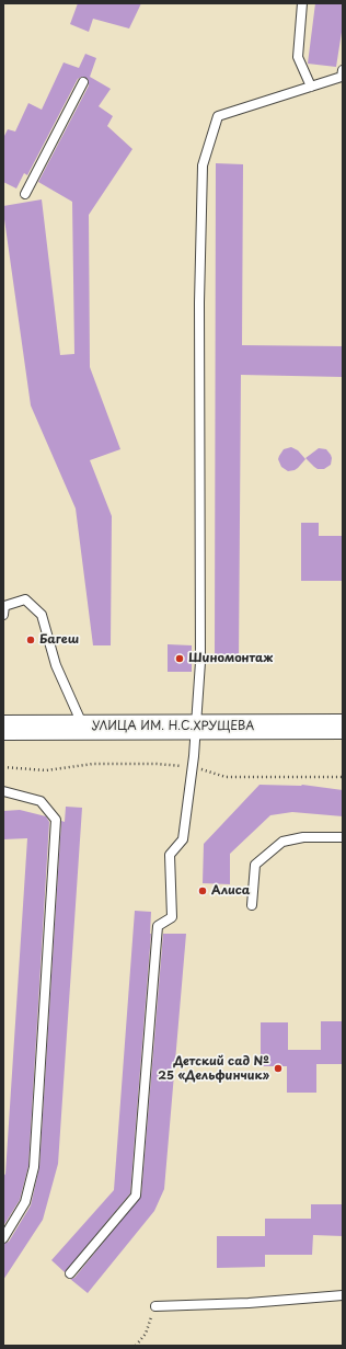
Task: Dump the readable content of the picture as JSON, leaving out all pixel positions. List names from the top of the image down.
{
  "streets": {
    "main road": ["УЛИЦА ИМ. Н.С.ХРУЩЕВА"]
  },
  "places": [
    "Багеш",
    "Шиномонтаж",
    "Алиса",
    "Детский сад № 25 «Дельфинчик»"
  ]
}
